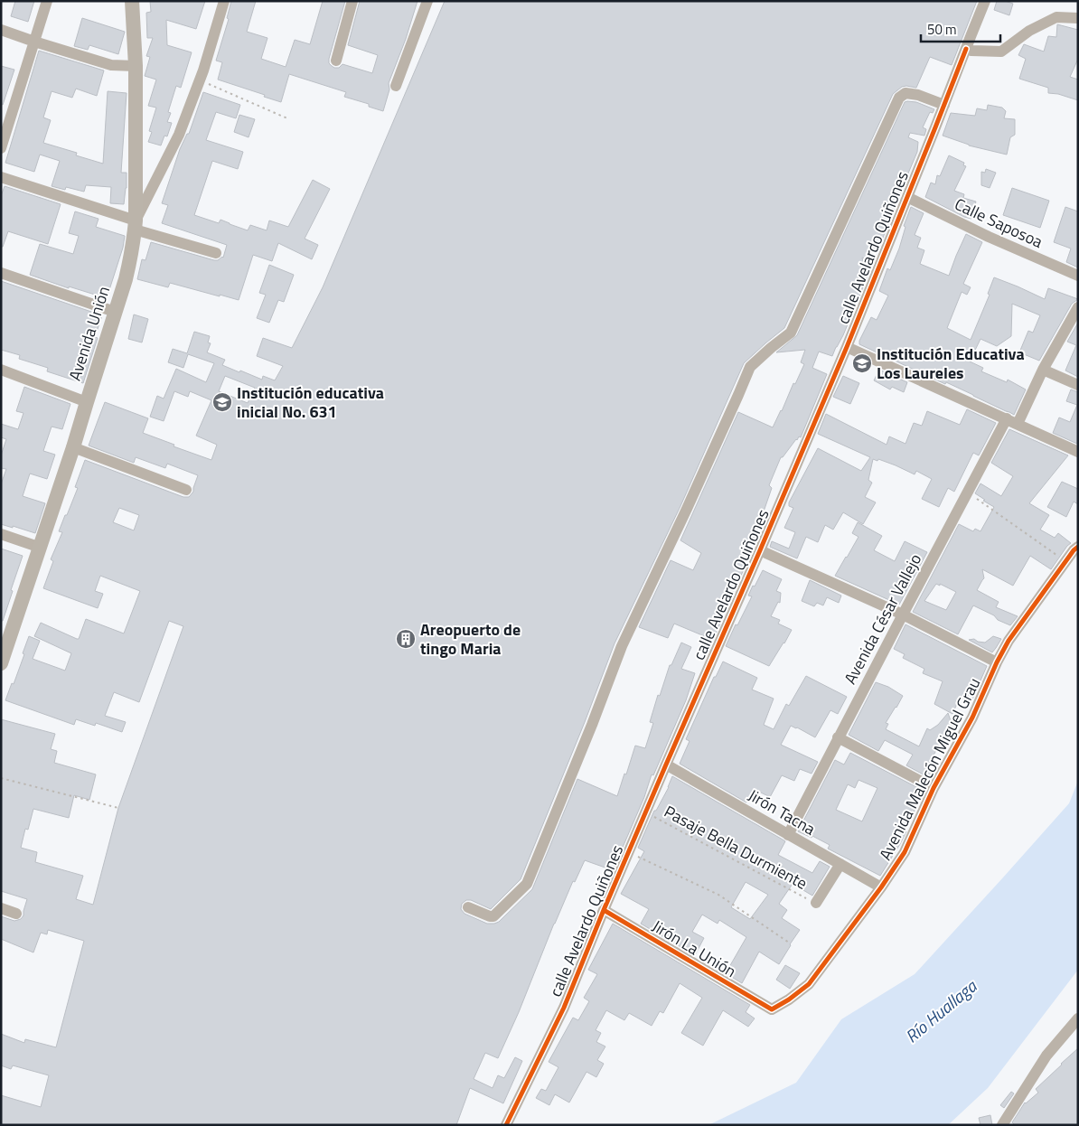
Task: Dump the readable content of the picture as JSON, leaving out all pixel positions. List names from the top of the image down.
{
  "streets": {
    "main road": ["Avenida Unión"],
    "street": [
      "Calle Saposoa",
      "calle Avelardo Quiñones",
      "Avenida César Vallejo",
      "Avenida Malecón Miguel Grau",
      "Jirón Tacna",
      "Jirón La Unión"
    ],
    "path": ["Pasaje Bella Durmiente"]
  },
  "crossings": [
    ["Calle Saposoa", "calle Avelardo Quiñones"],
    ["calle Avelardo Quiñones", "Jirón Tacna"],
    ["calle Avelardo Quiñones", "Pasaje Bella Durmiente"],
    ["calle Avelardo Quiñones", "Jirón La Unión"],
    ["Avenida César Vallejo", "Jirón Tacna"],
    ["Avenida Malecón Miguel Grau", "Jirón Tacna"],
    ["Avenida Malecón Miguel Grau", "Jirón La Unión"]
  ],
  "water": ["Río Huallaga"],
  "places": {
    "school or university": ["Institución Educativa Los Laureles", "Institución educativa inicial No. 631"],
    "building": ["Areopuerto de tingo Maria"]
  },
  "scale_bar": "50 m"
}
